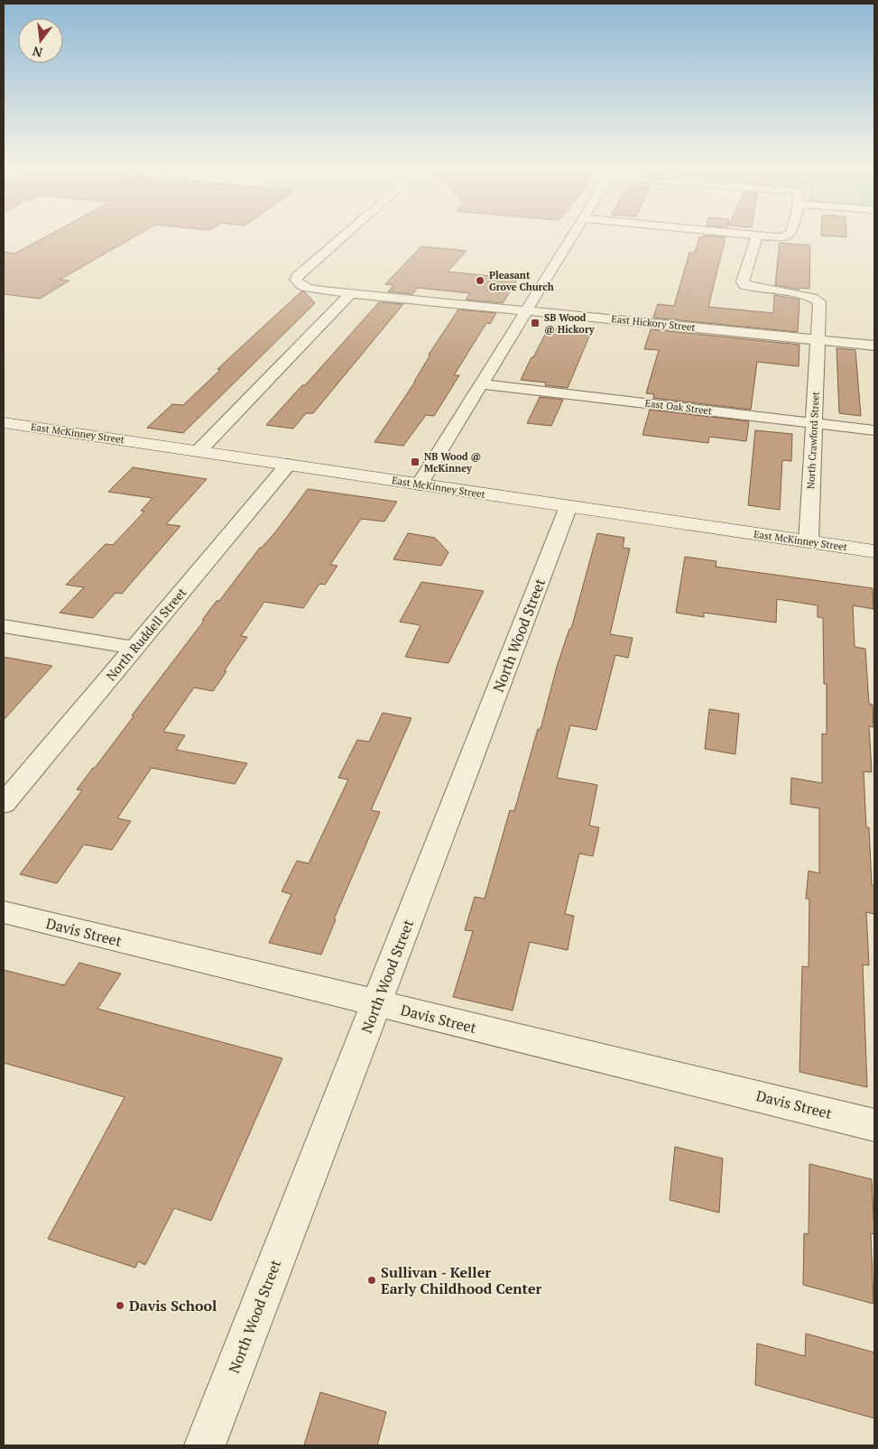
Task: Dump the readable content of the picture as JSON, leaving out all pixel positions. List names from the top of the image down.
{
  "streets": {
    "main road": ["East McKinney Street"],
    "street": [
      "East Hickory Street",
      "East Oak Street",
      "North Crawford Street",
      "North Ruddell Street",
      "North Wood Street",
      "Davis Street"
    ]
  },
  "crossings": [
    ["East Hickory Street", "North Crawford Street"],
    ["East Oak Street", "North Crawford Street"],
    ["East McKinney Street", "North Crawford Street"],
    ["East McKinney Street", "North Ruddell Street"],
    ["East McKinney Street", "North Wood Street"],
    ["North Wood Street", "Davis Street"]
  ],
  "places": {
    "other": ["Pleasant Grove Church", "Sullivan - Keller Early Childhood Center", "Davis School"],
    "transit": ["SB Wood @ Hickory", "NB Wood @ McKinney"]
  },
  "north": "bottom"
}
